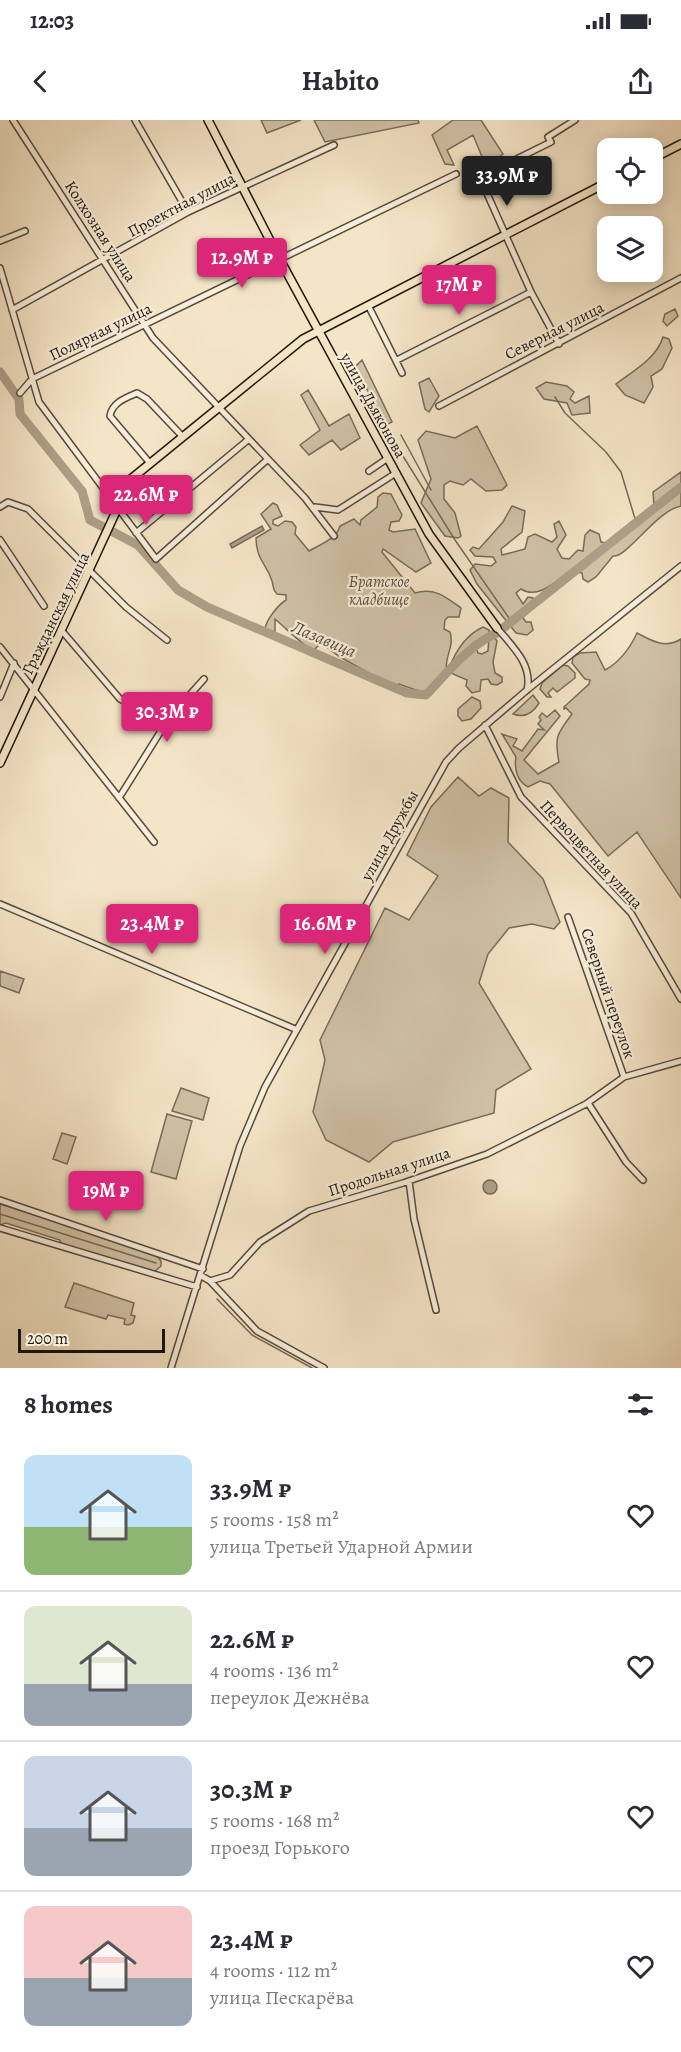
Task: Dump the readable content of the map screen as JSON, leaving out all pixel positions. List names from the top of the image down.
{
  "streets": {
    "main road": ["улица Дьяконова", "Гражданская улица"],
    "street": [
      "Проектная улица",
      "Колхозная улица",
      "Северная улица",
      "Полярная улица",
      "улица Дружбы",
      "Первоцветная улица",
      "Северный переулок",
      "Продольная улица"
    ]
  },
  "crossings": [
    ["Проектная улица", "Колхозная улица"],
    ["Проектная улица", "улица Дьяконова"],
    ["Колхозная улица", "Полярная улица"],
    ["Колхозная улица", "Гражданская улица"],
    ["Полярная улица", "улица Дьяконова"],
    ["улица Дьяконова", "Гражданская улица"],
    ["улица Дьяконова", "улица Дружбы"],
    ["улица Дружбы", "Первоцветная улица"],
    ["Северный переулок", "Продольная улица"]
  ],
  "water": ["Лазавица"],
  "parks": ["Братское кладбище"],
  "scale_bar": "200 m",
  "page": {
    "status": "12:03",
    "header": "Habito",
    "price": [
      "33.9M ₽",
      "12.9M ₽",
      "17M ₽",
      "22.6M ₽",
      "30.3M ₽",
      "23.4M ₽",
      "16.6M ₽",
      "19M ₽"
    ],
    "scale": "200 m",
    "heading": "8 homes",
    "list": [
      {
        "name": "33.9M ₽",
        "note": "5 rooms · 158 m² · улица Третьей Ударной Армии"
      },
      {
        "name": "22.6M ₽",
        "note": "4 rooms · 136 m² · переулок Дежнёва"
      },
      {
        "name": "30.3M ₽",
        "note": "5 rooms · 168 m² · проезд Горького"
      },
      {
        "name": "23.4M ₽",
        "note": "4 rooms · 112 m² · улица Пескарёва"
      }
    ]
  }
}
